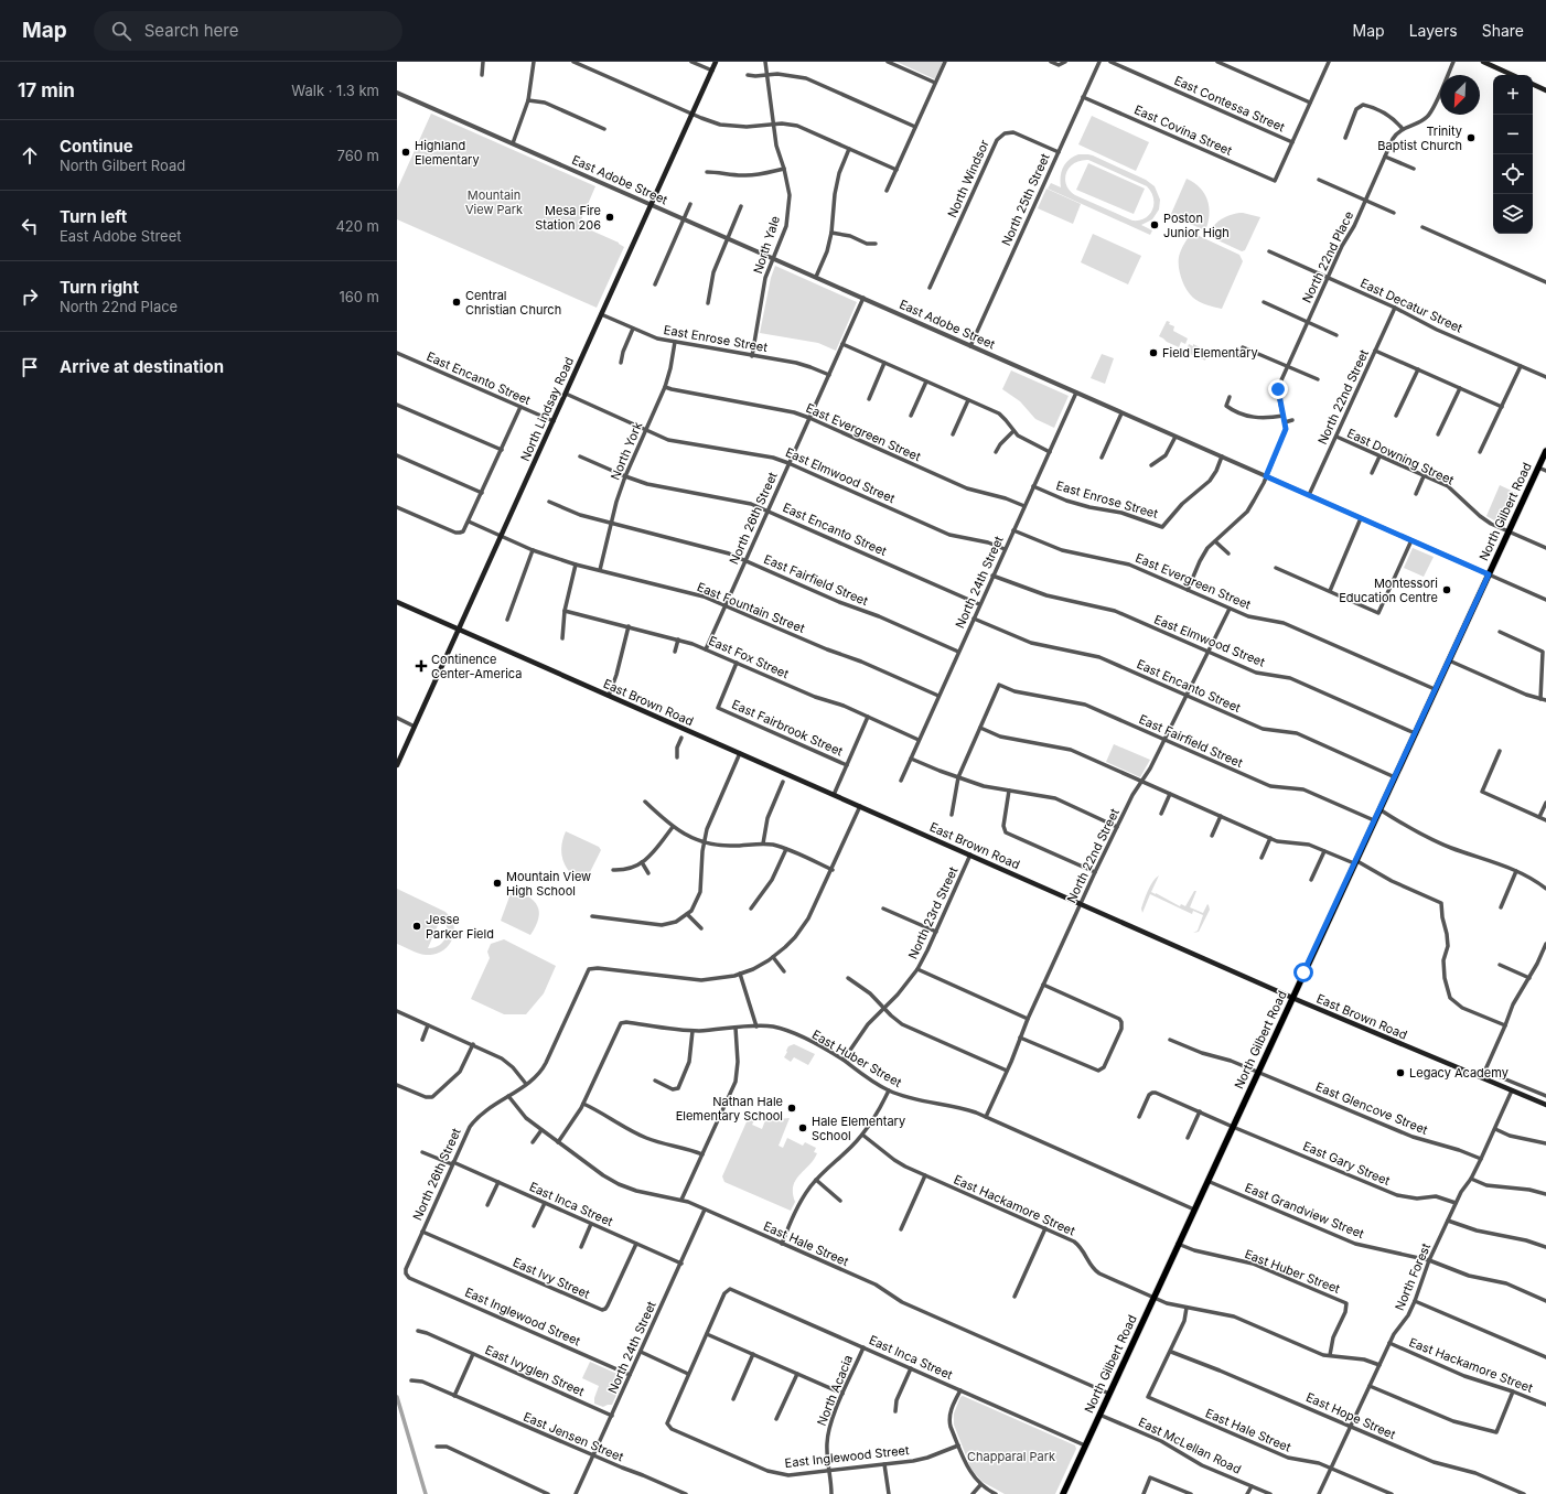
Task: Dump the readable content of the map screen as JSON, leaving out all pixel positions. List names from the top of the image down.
{
  "streets": {
    "main road": ["North Lindsay Road", "North Gilbert Road", "East Brown Road"],
    "street": [
      "East Contessa Street",
      "East Covina Street",
      "North Windsor",
      "East Adobe Street",
      "North 25th Street",
      "North Yale",
      "North 22nd Place",
      "East Decatur Street",
      "East Enrose Street",
      "East Encanto Street",
      "North 22nd Street",
      "East Evergreen Street",
      "North York",
      "East Downing Street",
      "East Elmwood Street",
      "North 26th Street",
      "East Fairfield Street",
      "North 24th Street",
      "East Fountain Street",
      "East Fox Street",
      "East Fairbrook Street",
      "North 23rd Street",
      "East Huber Street",
      "East Glencove Street",
      "East Gary Street",
      "East Inca Street",
      "East Hackamore Street",
      "East Grandview Street",
      "East Hale Street",
      "North Forest",
      "East Ivy Street",
      "East Inglewood Street",
      "East Ivyglen Street",
      "North Acacia",
      "East Hope Street",
      "East Jensen Street",
      "East McLellan Road"
    ]
  },
  "crossings": [
    ["East Contessa Street", "East Covina Street"],
    ["East Covina Street", "North 25th Street"],
    ["North Windsor", "North 25th Street"],
    ["East Adobe Street", "North 25th Street"],
    ["East Adobe Street", "North Yale"],
    ["East Adobe Street", "North 22nd Place"],
    ["East Adobe Street", "East Enrose Street"],
    ["East Adobe Street", "North 22nd Street"],
    ["East Adobe Street", "North Lindsay Road"],
    ["East Adobe Street", "North Gilbert Road"],
    ["East Adobe Street", "North 26th Street"],
    ["East Adobe Street", "North 24th Street"],
    ["North Yale", "East Enrose Street"],
    ["North 22nd Place", "East Decatur Street"],
    ["East Decatur Street", "North 22nd Street"],
    ["East Enrose Street", "North Lindsay Road"],
    ["East Enrose Street", "North York"],
    ["East Enrose Street", "North 26th Street"],
    ["East Enrose Street", "North 24th Street"],
    ["East Encanto Street", "North 22nd Street"],
    ["East Encanto Street", "North Lindsay Road"],
    ["East Encanto Street", "North York"],
    ["East Encanto Street", "North Gilbert Road"],
    ["East Encanto Street", "North 26th Street"],
    ["East Encanto Street", "North 24th Street"],
    ["North 22nd Street", "East Evergreen Street"],
    ["North 22nd Street", "East Downing Street"],
    ["North 22nd Street", "East Elmwood Street"],
    ["North 22nd Street", "East Fairfield Street"],
    ["North 22nd Street", "East Brown Road"],
    ["North 22nd Street", "East Huber Street"],
    ["North Lindsay Road", "East Elmwood Street"],
    ["North Lindsay Road", "East Fountain Street"],
    ["North Lindsay Road", "East Brown Road"],
    ["East Evergreen Street", "North York"],
    ["East Evergreen Street", "North Gilbert Road"],
    ["East Evergreen Street", "North 26th Street"],
    ["East Evergreen Street", "North 24th Street"],
    ["North York", "East Elmwood Street"],
    ["North York", "East Fairfield Street"],
    ["North York", "East Fountain Street"],
    ["East Downing Street", "North Gilbert Road"],
    ["East Elmwood Street", "North Gilbert Road"],
    ["East Elmwood Street", "North 26th Street"],
    ["East Elmwood Street", "North 24th Street"],
    ["North Gilbert Road", "East Fairfield Street"],
    ["North Gilbert Road", "East Brown Road"],
    ["North Gilbert Road", "East Huber Street"],
    ["North Gilbert Road", "East Glencove Street"],
    ["North Gilbert Road", "East Gary Street"],
    ["North Gilbert Road", "East Inca Street"],
    ["North Gilbert Road", "East Hackamore Street"],
    ["North Gilbert Road", "East Grandview Street"],
    ["North Gilbert Road", "East Hale Street"],
    ["North Gilbert Road", "East McLellan Road"],
    ["North 26th Street", "East Fairfield Street"],
    ["North 26th Street", "East Fountain Street"],
    ["North 26th Street", "East Fox Street"],
    ["North 26th Street", "East Inca Street"],
    ["North 26th Street", "East Hale Street"],
    ["North 26th Street", "East Ivy Street"],
    ["North 26th Street", "East Inglewood Street"],
    ["East Fairfield Street", "North 24th Street"],
    ["North 24th Street", "East Fountain Street"],
    ["North 24th Street", "East Fox Street"],
    ["North 24th Street", "East Inca Street"],
    ["North 24th Street", "East Hale Street"],
    ["North 24th Street", "East Inglewood Street"],
    ["North 24th Street", "East Ivyglen Street"],
    ["North 24th Street", "East Jensen Street"],
    ["East Fox Street", "East Fairbrook Street"],
    ["East Brown Road", "North 23rd Street"],
    ["East Brown Road", "North Forest"],
    ["North 23rd Street", "East Huber Street"],
    ["East Huber Street", "East Hackamore Street"],
    ["East Glencove Street", "North Forest"],
    ["East Gary Street", "North Forest"],
    ["East Inca Street", "East Ivy Street"],
    ["East Inca Street", "North Acacia"],
    ["East Hackamore Street", "North Forest"],
    ["East Grandview Street", "North Forest"],
    ["East Hale Street", "North Forest"],
    ["East Hale Street", "East Hope Street"],
    ["North Forest", "East Hope Street"],
    ["East Inglewood Street", "North Acacia"]
  ],
  "parks": ["Mountain View Park", "Chapparal Park"],
  "places": {
    "other": [
      "Trinity Baptist Church",
      "Highland Elementary",
      "Mesa Fire Station 206",
      "Poston Junior High",
      "Central Christian Church",
      "Field Elementary",
      "Montessori Education Centre",
      "Mountain View High School",
      "Jesse Parker Field",
      "Legacy Academy",
      "Nathan Hale Elementary School",
      "Hale Elementary School"
    ],
    "health": ["Continence Center-America"]
  },
  "north": "bottom left",
  "page": {
    "header": "Map",
    "search": "Search here",
    "nav": ["Map", "Layers", "Share"],
    "heading": ["17 min", "Walk · 1.3 km"],
    "map_buttons": ["+", "−"],
    "list": [
      ["Continue", "North Gilbert Road", "760 m"],
      ["Turn left", "East Adobe Street", "420 m"],
      ["Turn right", "North 22nd Place", "160 m"],
      "Arrive at destination"
    ]
  }
}
